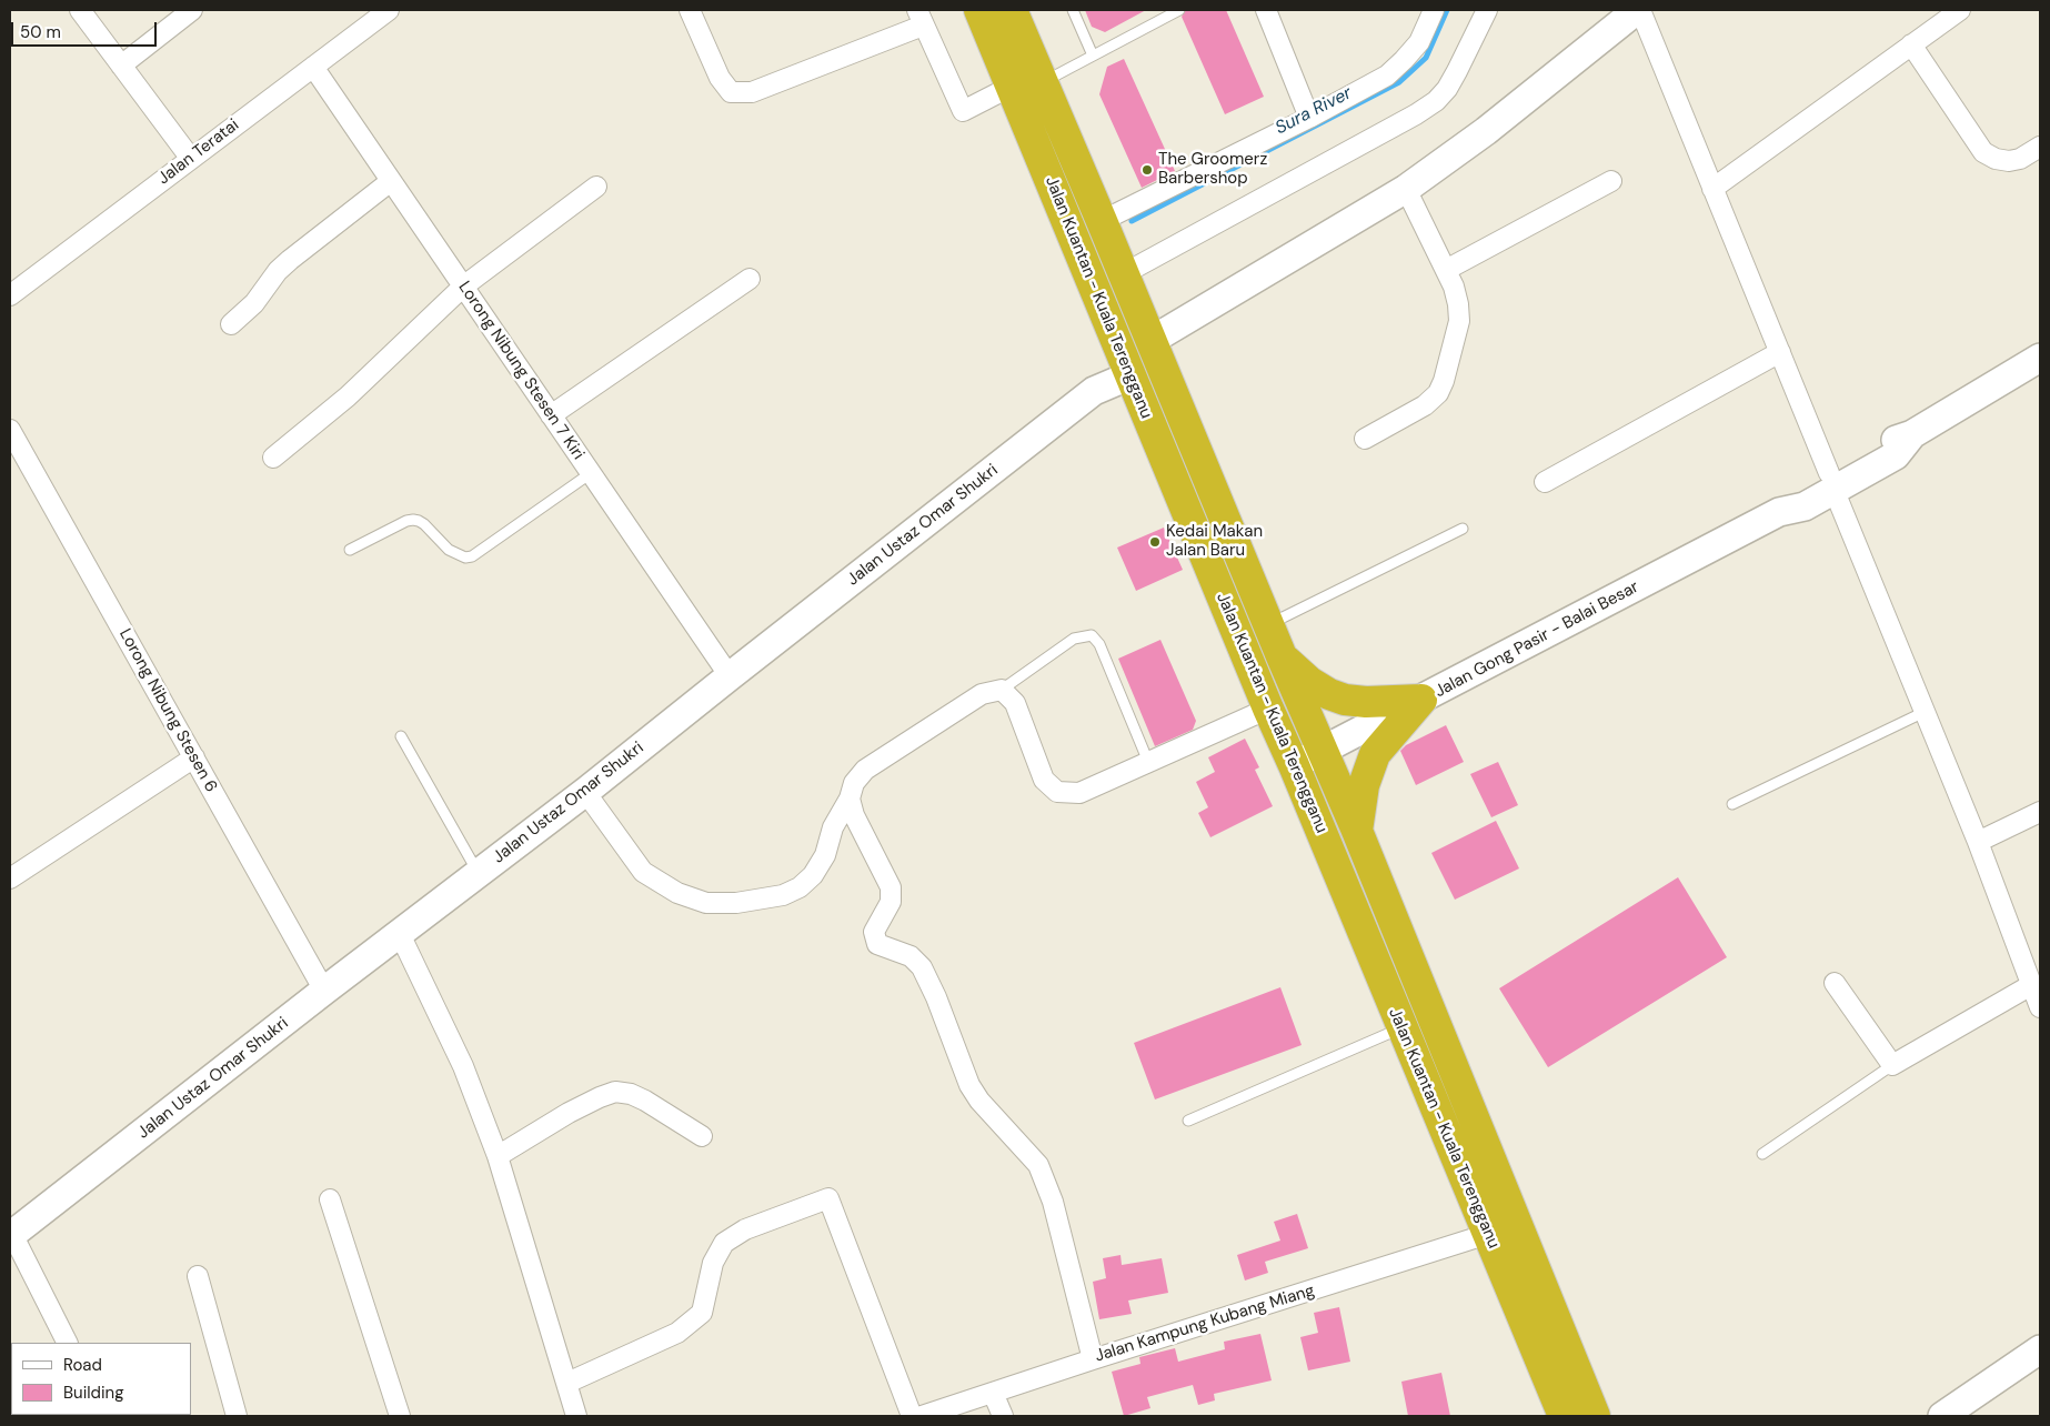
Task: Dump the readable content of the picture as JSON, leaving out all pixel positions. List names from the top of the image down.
{
  "streets": {
    "highway": ["Jalan Kuantan - Kuala Terengganu"],
    "street": [
      "Jalan Teratai",
      "Lorong Nibung Stesen 7 Kiri",
      "Jalan Ustaz Omar Shukri",
      "Jalan Gong Pasir - Balai Besar",
      "Lorong Nibung Stesen 6",
      "Jalan Kampung Kubang Miang"
    ]
  },
  "crossings": [
    ["Jalan Teratai", "Lorong Nibung Stesen 7 Kiri"],
    ["Jalan Kuantan - Kuala Terengganu", "Jalan Ustaz Omar Shukri"],
    ["Jalan Kuantan - Kuala Terengganu", "Jalan Gong Pasir - Balai Besar"],
    ["Jalan Kuantan - Kuala Terengganu", "Jalan Kampung Kubang Miang"],
    ["Lorong Nibung Stesen 7 Kiri", "Jalan Ustaz Omar Shukri"],
    ["Jalan Ustaz Omar Shukri", "Lorong Nibung Stesen 6"]
  ],
  "water": ["Sura River"],
  "places": ["The Groomerz Barbershop", "Kedai Makan Jalan Baru"],
  "legend": ["Road", "Building"],
  "scale_bar": "50 m"
}
